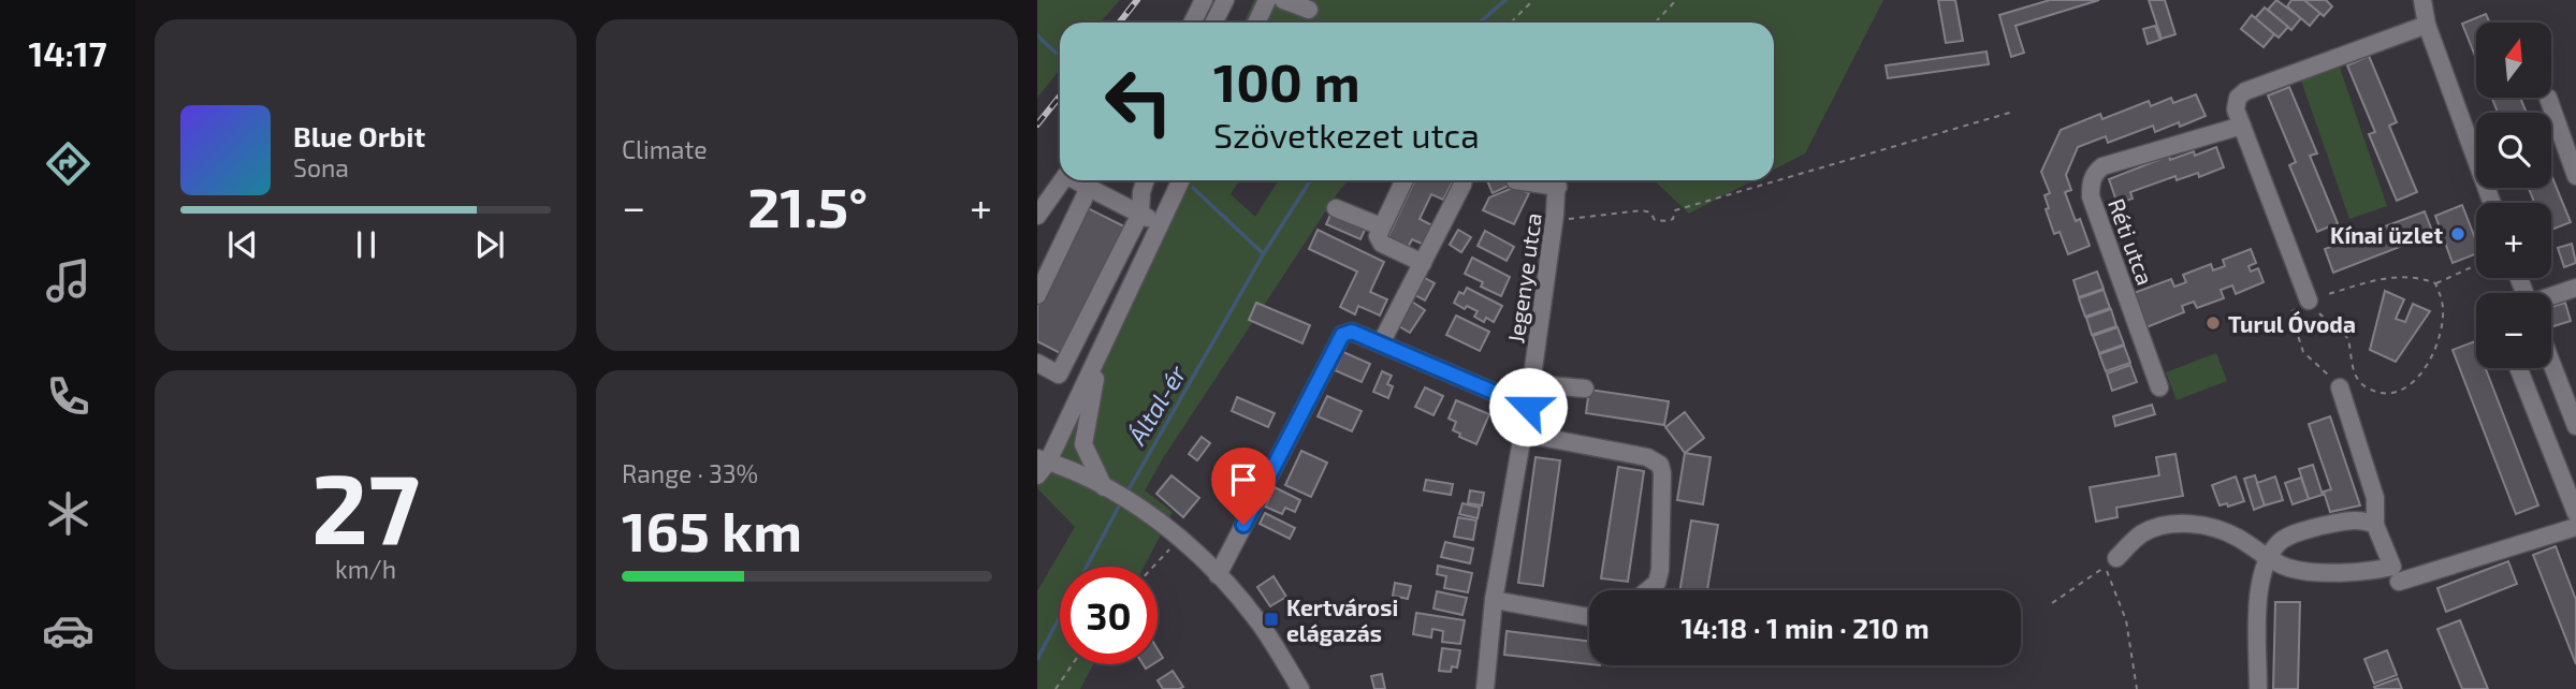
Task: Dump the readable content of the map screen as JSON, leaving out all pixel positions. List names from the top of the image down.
{
  "streets": {
    "street": ["Réti utca", "Jegenye utca"]
  },
  "water": ["Által-ér"],
  "places": {
    "other": ["Kínai üzlet", "Turul Óvoda"],
    "transit": ["Kertvárosi elágazás"]
  },
  "north": "top",
  "page": {
    "tabs": "14:17",
    "tile": [
      "Climate",
      ["27", "km/h"],
      ["Range · 33%", "165 km"]
    ],
    "map_buttons": ["+", "−"],
    "turn": ["100 m", "Szövetkezet utca"],
    "song": ["Blue Orbit", "Sona"],
    "heat": ["−", "21.5°", "+"],
    "limit": "30",
    "trip": "14:18 · 1 min · 210 m"
  }
}
